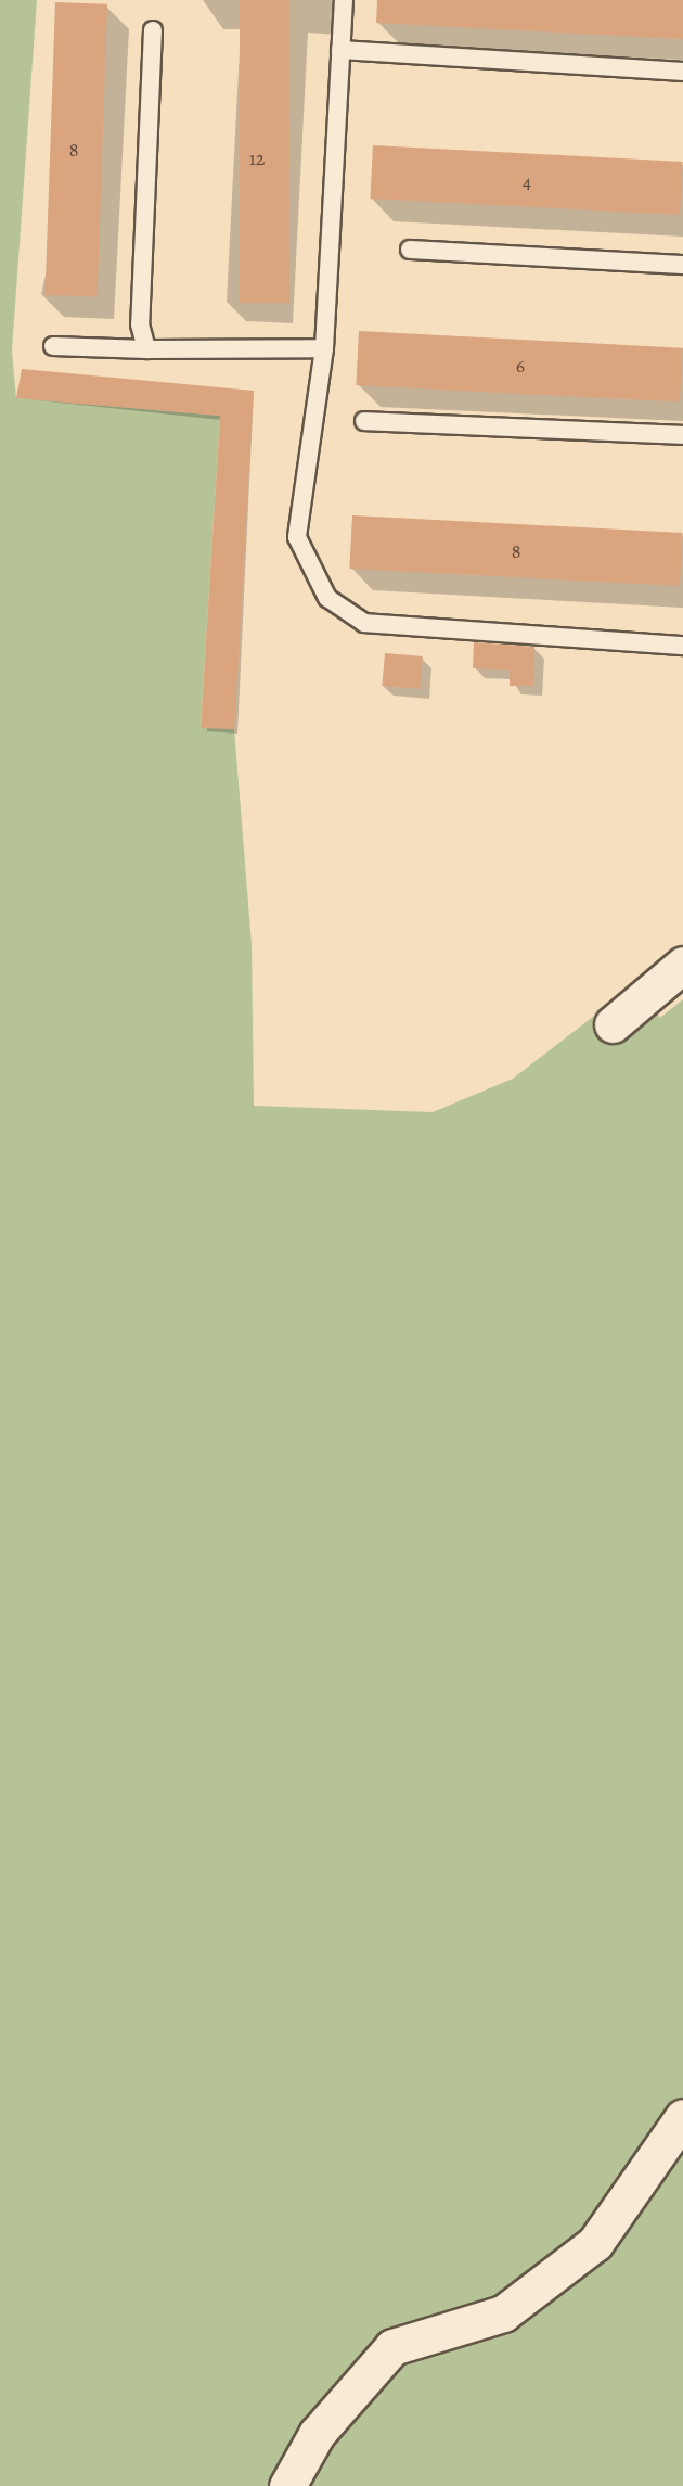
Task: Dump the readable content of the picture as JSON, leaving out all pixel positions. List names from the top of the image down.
{
  "house_numbers": [
    "8",
    "12",
    "4",
    "6",
    "8"
  ]
}
